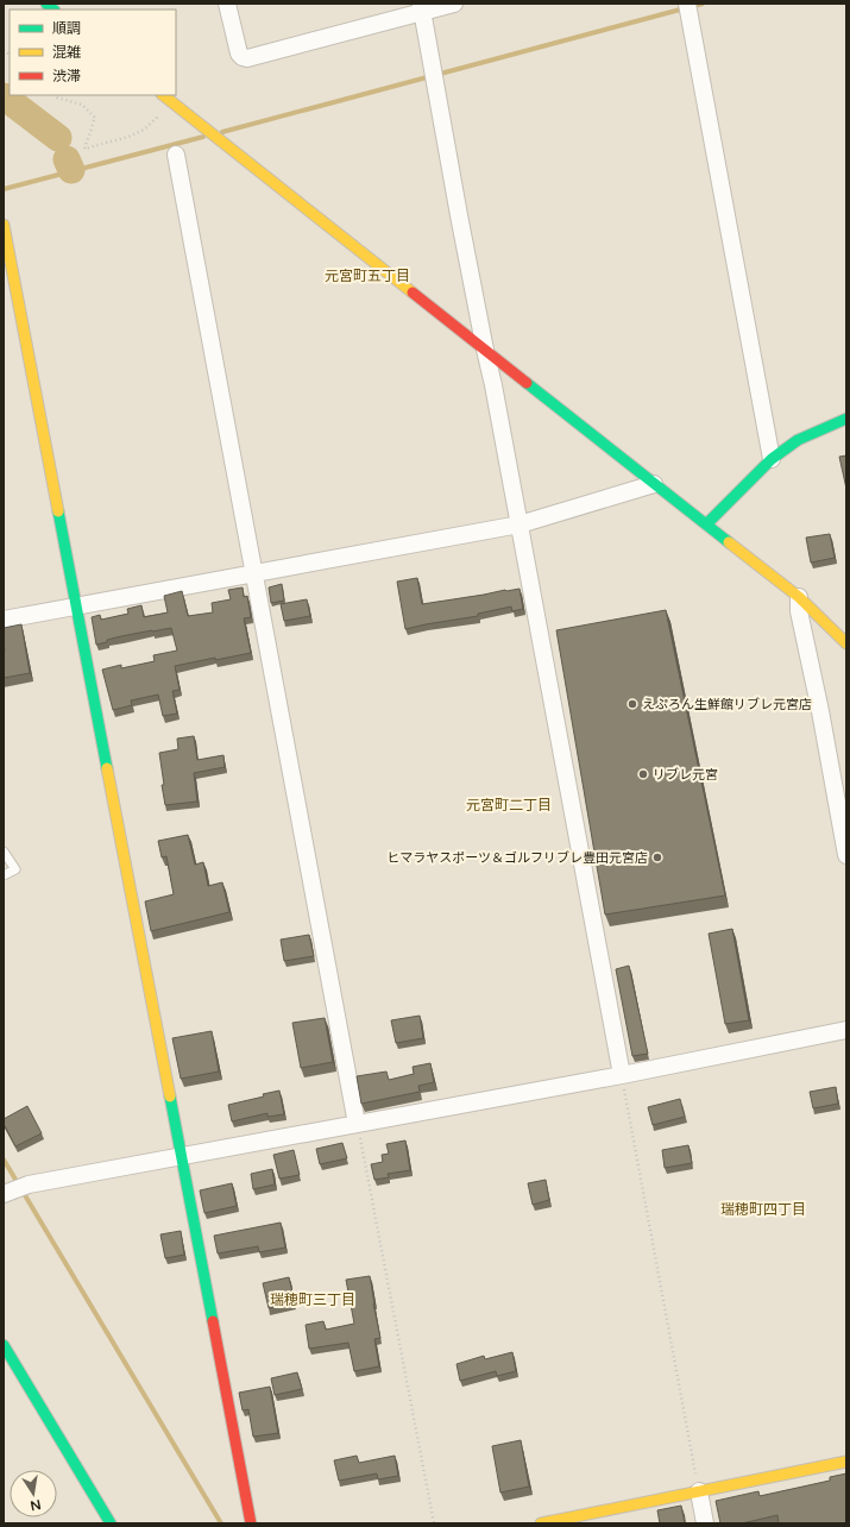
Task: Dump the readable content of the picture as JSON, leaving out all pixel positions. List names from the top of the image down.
{
  "districts": [
    "元宮町五丁目",
    "元宮町二丁目",
    "瑞穂町四丁目",
    "瑞穂町三丁目"
  ],
  "places": ["えぷろん生鮮館リブレ元宮店", "リブレ元宮", "ヒマラヤスポーツ＆ゴルフリブレ豊田元宮店"],
  "legend": ["順調", "混雑", "渋滞"],
  "north": "bottom"
}
